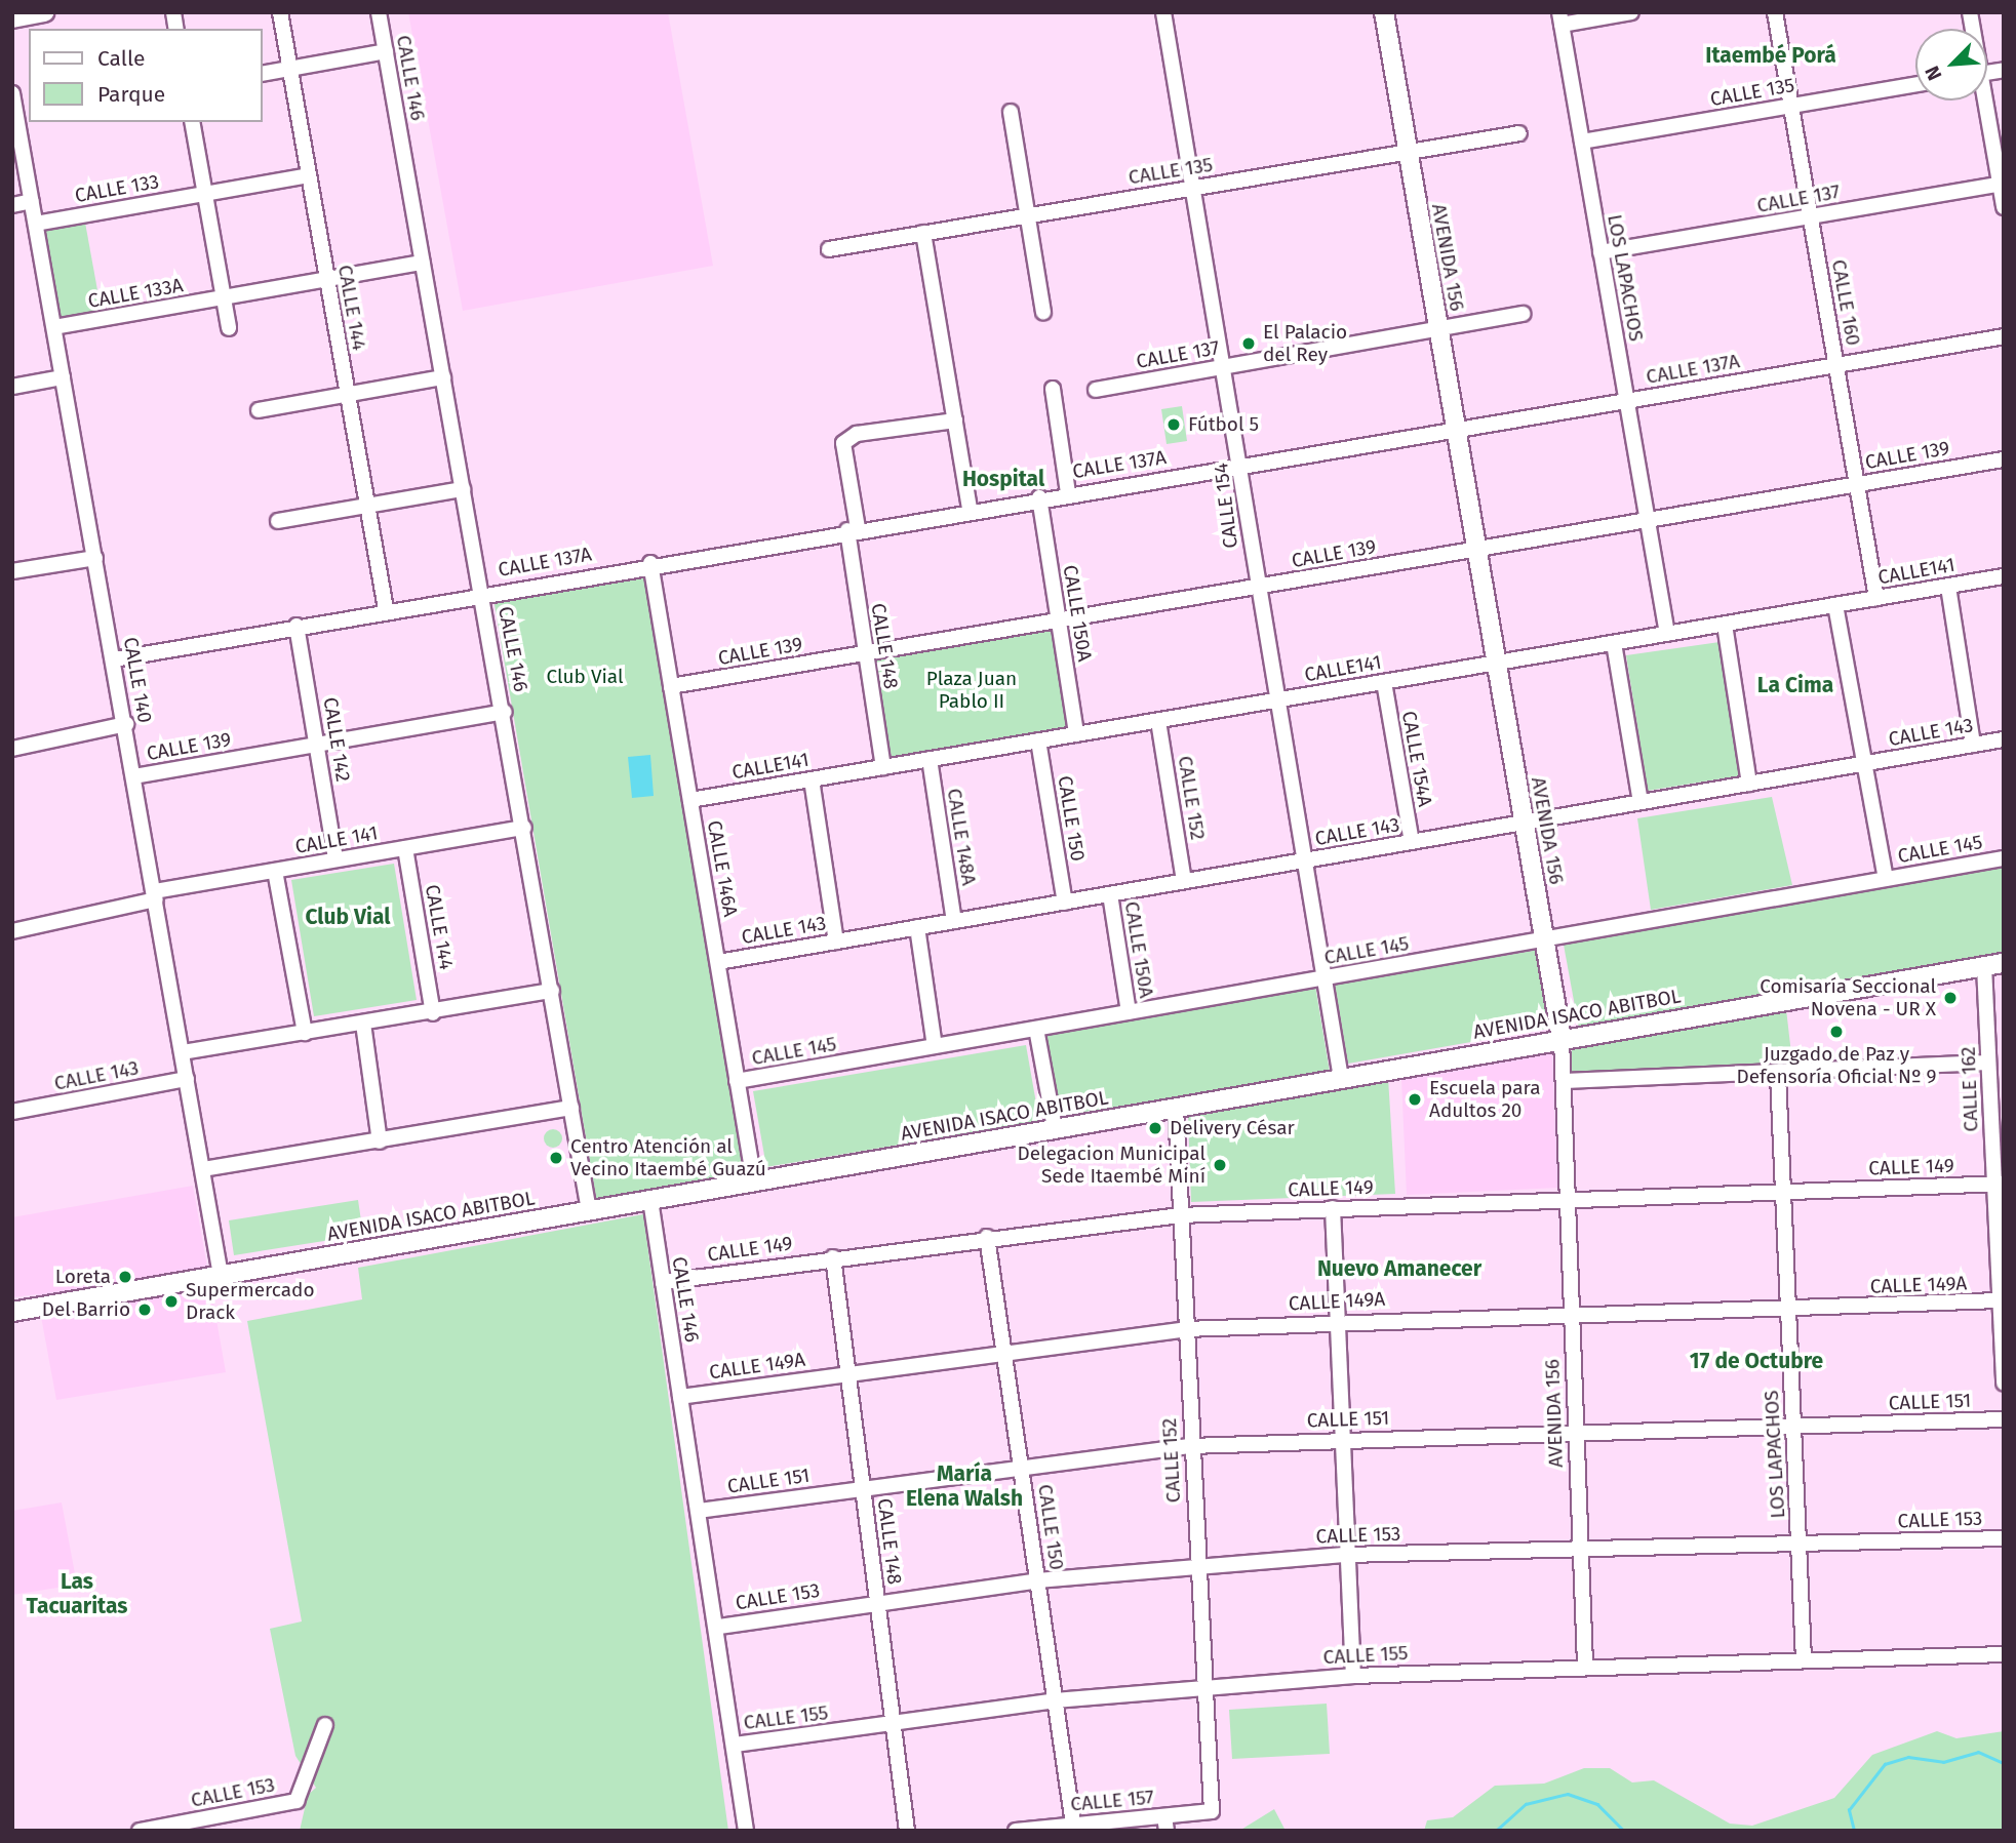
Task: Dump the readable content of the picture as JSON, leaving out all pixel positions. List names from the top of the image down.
{
  "streets": {
    "main road": ["AVENIDA 156", "AVENIDA ISACO ABITBOL"],
    "street": [
      "CALLE 146",
      "CALLE 135",
      "CALLE 133",
      "CALLE 137",
      "LOS LAPACHOS",
      "CALLE 133A",
      "CALLE 160",
      "CALLE 144",
      "CALLE 137A",
      "CALLE 139",
      "CALLE 154",
      "CALLE141",
      "CALLE 150A",
      "CALLE 148",
      "CALLE 140",
      "CALLE 143",
      "CALLE 142",
      "CALLE 154A",
      "CALLE 152",
      "CALLE 150",
      "CALLE 148A",
      "CALLE 141",
      "CALLE 145",
      "CALLE 146A",
      "CALLE 162",
      "CALLE 149",
      "CALLE 149A",
      "CALLE 151",
      "CALLE 153",
      "CALLE 155",
      "CALLE 157"
    ]
  },
  "crossings": [
    ["CALLE 146", "CALLE 133A"],
    ["CALLE 146", "CALLE 137A"],
    ["CALLE 146", "CALLE 139"],
    ["CALLE 146", "CALLE 141"],
    ["CALLE 146", "AVENIDA ISACO ABITBOL"],
    ["CALLE 146", "CALLE 149"],
    ["CALLE 146", "CALLE 149A"],
    ["CALLE 146", "CALLE 151"],
    ["CALLE 146", "CALLE 153"],
    ["CALLE 146", "CALLE 155"],
    ["CALLE 135", "AVENIDA 156"],
    ["CALLE 135", "LOS LAPACHOS"],
    ["CALLE 135", "CALLE 160"],
    ["CALLE 135", "CALLE 154"],
    ["CALLE 133", "CALLE 144"],
    ["CALLE 133", "CALLE 140"],
    ["CALLE 137", "AVENIDA 156"],
    ["CALLE 137", "LOS LAPACHOS"],
    ["CALLE 137", "CALLE 160"],
    ["CALLE 137", "CALLE 154"],
    ["AVENIDA 156", "CALLE 137A"],
    ["AVENIDA 156", "CALLE 139"],
    ["AVENIDA 156", "CALLE141"],
    ["AVENIDA 156", "CALLE 143"],
    ["AVENIDA 156", "CALLE 145"],
    ["AVENIDA 156", "AVENIDA ISACO ABITBOL"],
    ["AVENIDA 156", "CALLE 149"],
    ["AVENIDA 156", "CALLE 149A"],
    ["AVENIDA 156", "CALLE 151"],
    ["AVENIDA 156", "CALLE 153"],
    ["AVENIDA 156", "CALLE 155"],
    ["LOS LAPACHOS", "CALLE 137A"],
    ["LOS LAPACHOS", "CALLE 139"],
    ["LOS LAPACHOS", "CALLE141"],
    ["LOS LAPACHOS", "CALLE 149"],
    ["LOS LAPACHOS", "CALLE 149A"],
    ["LOS LAPACHOS", "CALLE 151"],
    ["LOS LAPACHOS", "CALLE 153"],
    ["LOS LAPACHOS", "CALLE 155"],
    ["CALLE 133A", "CALLE 144"],
    ["CALLE 133A", "CALLE 140"],
    ["CALLE 160", "CALLE 137A"],
    ["CALLE 160", "CALLE 139"],
    ["CALLE 160", "CALLE141"],
    ["CALLE 144", "CALLE 137A"],
    ["CALLE 144", "CALLE 141"],
    ["CALLE 137A", "CALLE 154"],
    ["CALLE 137A", "CALLE 150A"],
    ["CALLE 137A", "CALLE 148"],
    ["CALLE 137A", "CALLE 140"],
    ["CALLE 137A", "CALLE 142"],
    ["CALLE 137A", "CALLE 146A"],
    ["CALLE 139", "CALLE 154"],
    ["CALLE 139", "CALLE 150A"],
    ["CALLE 139", "CALLE 148"],
    ["CALLE 139", "CALLE 140"],
    ["CALLE 139", "CALLE 142"],
    ["CALLE 139", "CALLE 146A"],
    ["CALLE 154", "CALLE141"],
    ["CALLE 154", "CALLE 143"],
    ["CALLE 154", "CALLE 145"],
    ["CALLE 154", "AVENIDA ISACO ABITBOL"],
    ["CALLE141", "CALLE 150A"],
    ["CALLE141", "CALLE 148"],
    ["CALLE141", "CALLE 154A"],
    ["CALLE141", "CALLE 152"],
    ["CALLE141", "CALLE 150"],
    ["CALLE141", "CALLE 148A"],
    ["CALLE141", "CALLE 146A"],
    ["CALLE 150A", "CALLE 143"],
    ["CALLE 150A", "CALLE 145"],
    ["CALLE 148", "CALLE 149"],
    ["CALLE 148", "CALLE 149A"],
    ["CALLE 148", "CALLE 151"],
    ["CALLE 148", "CALLE 153"],
    ["CALLE 148", "CALLE 155"],
    ["CALLE 140", "CALLE 143"],
    ["CALLE 140", "CALLE 141"],
    ["CALLE 140", "AVENIDA ISACO ABITBOL"],
    ["CALLE 143", "CALLE 154A"],
    ["CALLE 143", "CALLE 152"],
    ["CALLE 143", "CALLE 150"],
    ["CALLE 143", "CALLE 148A"],
    ["CALLE 143", "CALLE 146A"],
    ["CALLE 142", "CALLE 141"],
    ["CALLE 152", "AVENIDA ISACO ABITBOL"],
    ["CALLE 152", "CALLE 149"],
    ["CALLE 152", "CALLE 149A"],
    ["CALLE 152", "CALLE 151"],
    ["CALLE 152", "CALLE 153"],
    ["CALLE 152", "CALLE 155"],
    ["CALLE 152", "CALLE 157"],
    ["CALLE 150", "CALLE 149"],
    ["CALLE 150", "CALLE 149A"],
    ["CALLE 150", "CALLE 151"],
    ["CALLE 150", "CALLE 153"],
    ["CALLE 150", "CALLE 155"],
    ["CALLE 150", "CALLE 157"],
    ["CALLE 145", "CALLE 146A"],
    ["CALLE 146A", "AVENIDA ISACO ABITBOL"],
    ["AVENIDA ISACO ABITBOL", "CALLE 162"],
    ["CALLE 162", "CALLE 149"],
    ["CALLE 162", "CALLE 149A"]
  ],
  "districts": [
    "Itaembé Porá",
    "Hospital",
    "La Cima",
    "Club Vial",
    "Nuevo Amanecer",
    "17 de Octubre",
    "María Elena Walsh",
    "Las Tacuaritas"
  ],
  "parks": ["Club Vial", "Plaza Juan Pablo II"],
  "places": [
    "El Palacio del Rey",
    "Fútbol 5",
    "Comisaría Seccional Novena - UR X",
    "Juzgado de Paz y Defensoría Oficial Nº 9",
    "Escuela para Adultos 20",
    "Delivery César",
    "Centro Atención al Vecino Itaembé Guazú",
    "Delegacion Municipal Sede Itaembé Miní",
    "Loreta",
    "Supermercado Drack",
    "Del Barrio"
  ],
  "legend": ["Calle", "Parque"],
  "north": "bottom left"
}
